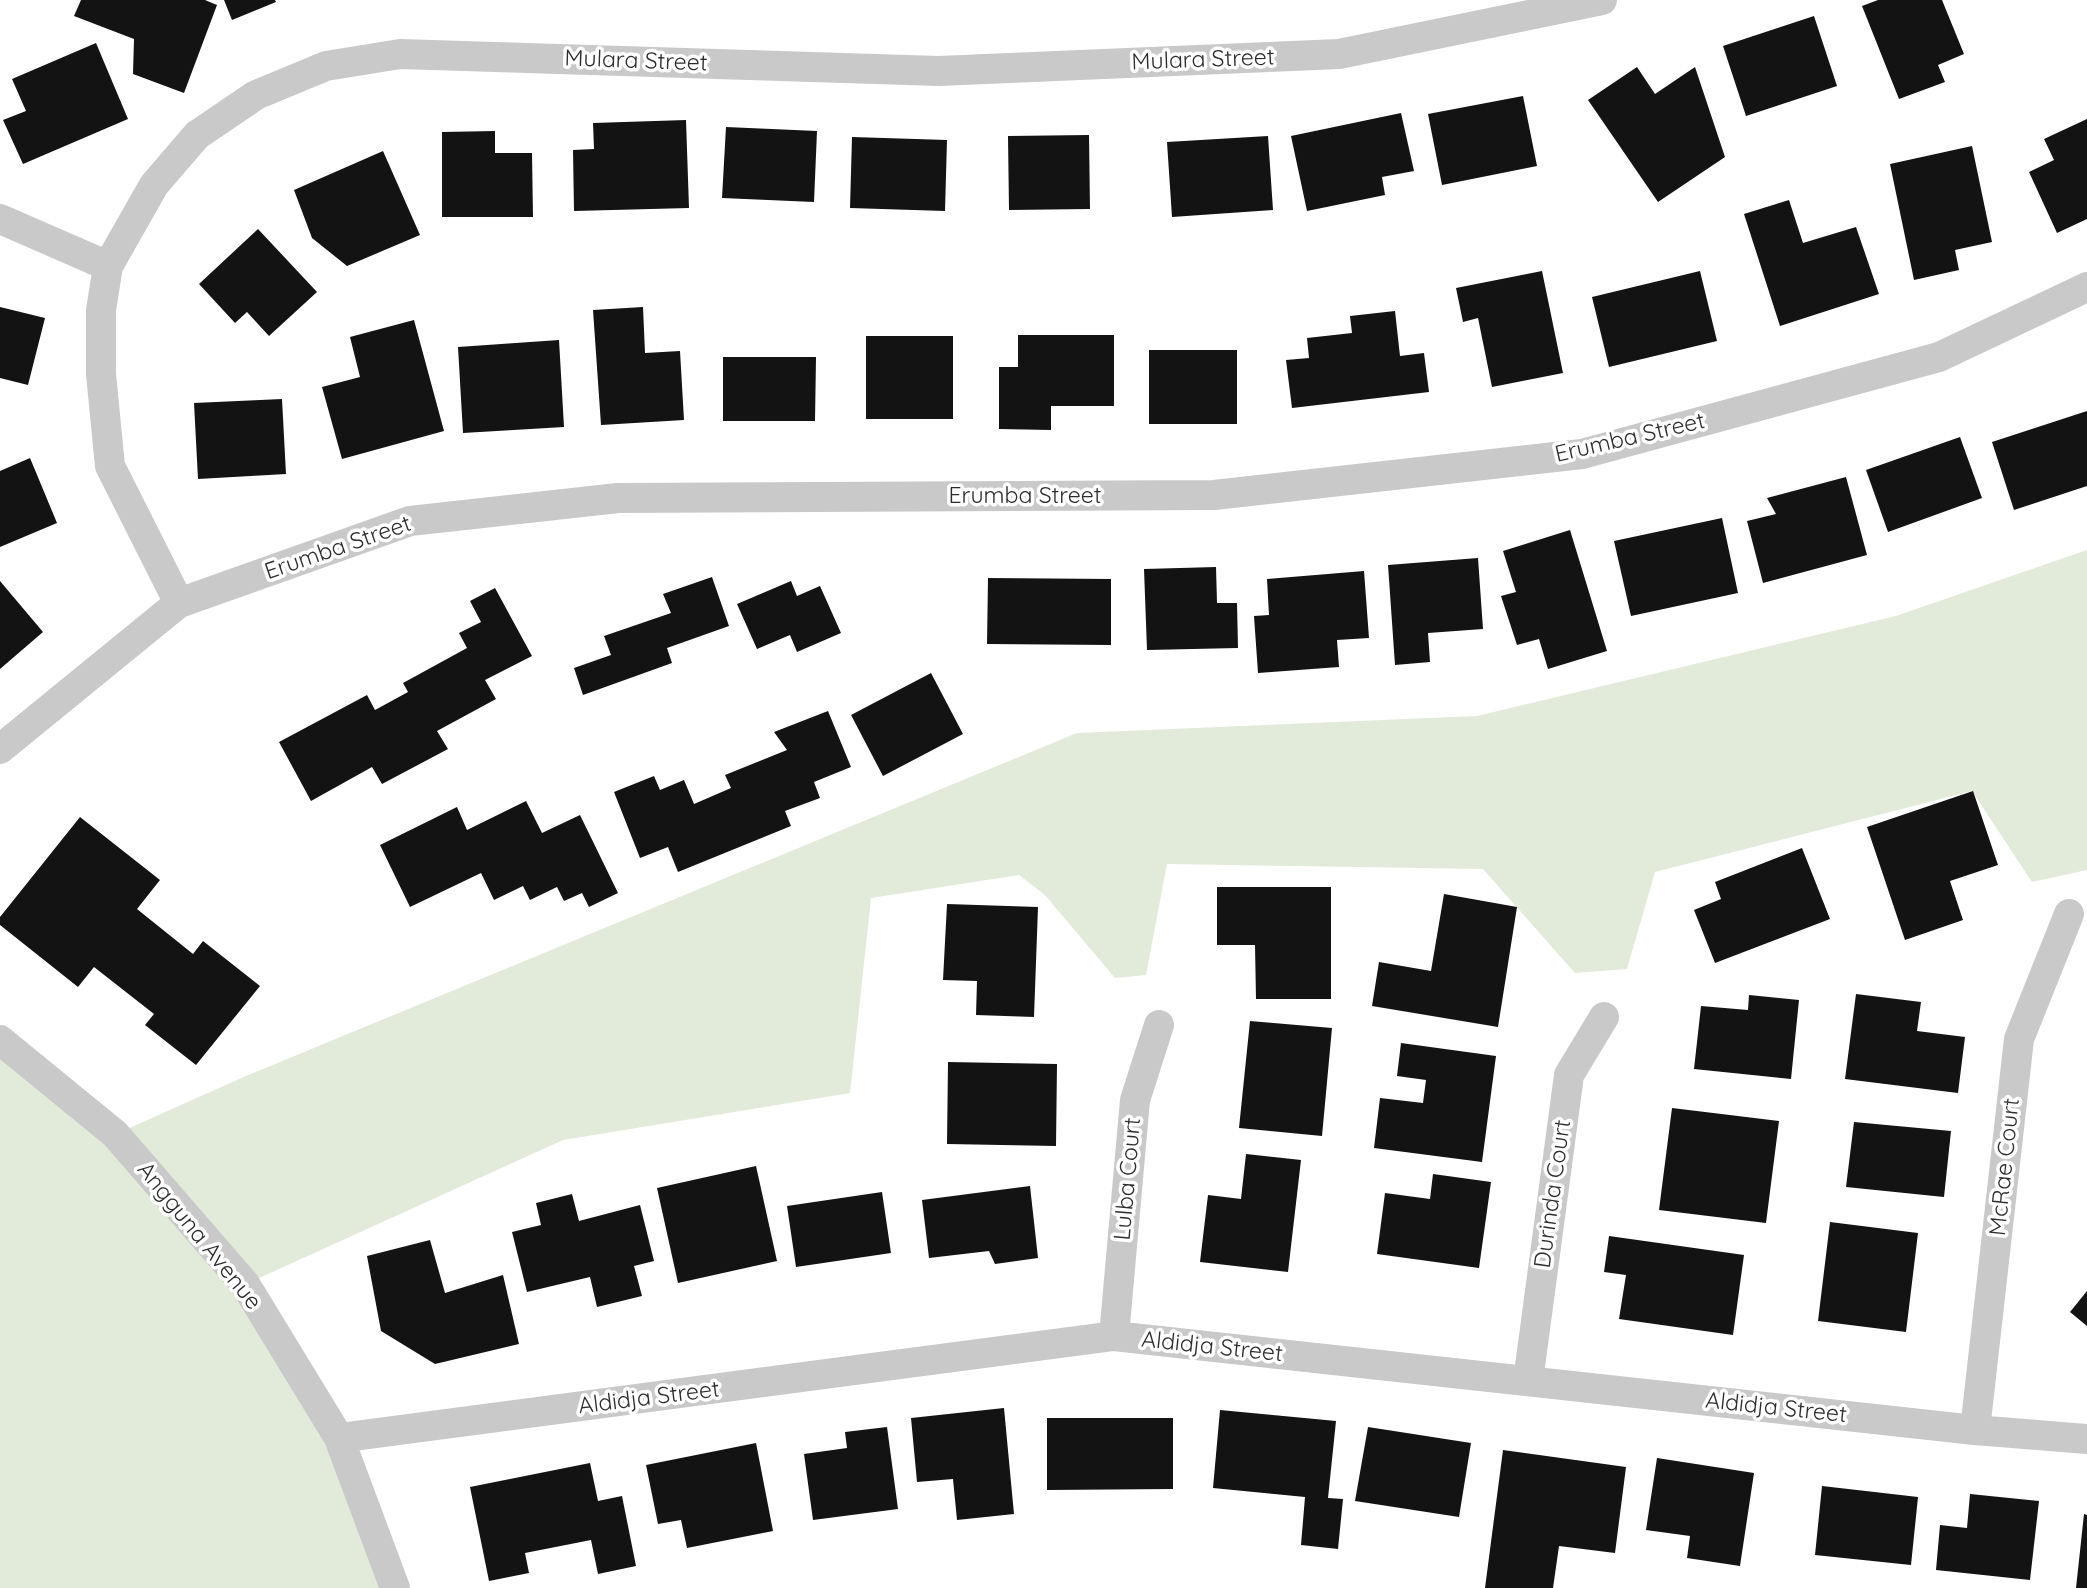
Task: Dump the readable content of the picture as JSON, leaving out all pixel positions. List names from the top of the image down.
{
  "streets": {
    "street": [
      "Mulara Street",
      "Erumba Street",
      "McRae Court",
      "Lulba Court",
      "Durinda Court",
      "Angguna Avenue",
      "Aldidja Street"
    ]
  },
  "crossings": [
    ["Mulara Street", "Erumba Street"],
    ["McRae Court", "Aldidja Street"],
    ["Lulba Court", "Aldidja Street"],
    ["Durinda Court", "Aldidja Street"],
    ["Angguna Avenue", "Aldidja Street"]
  ]
}
